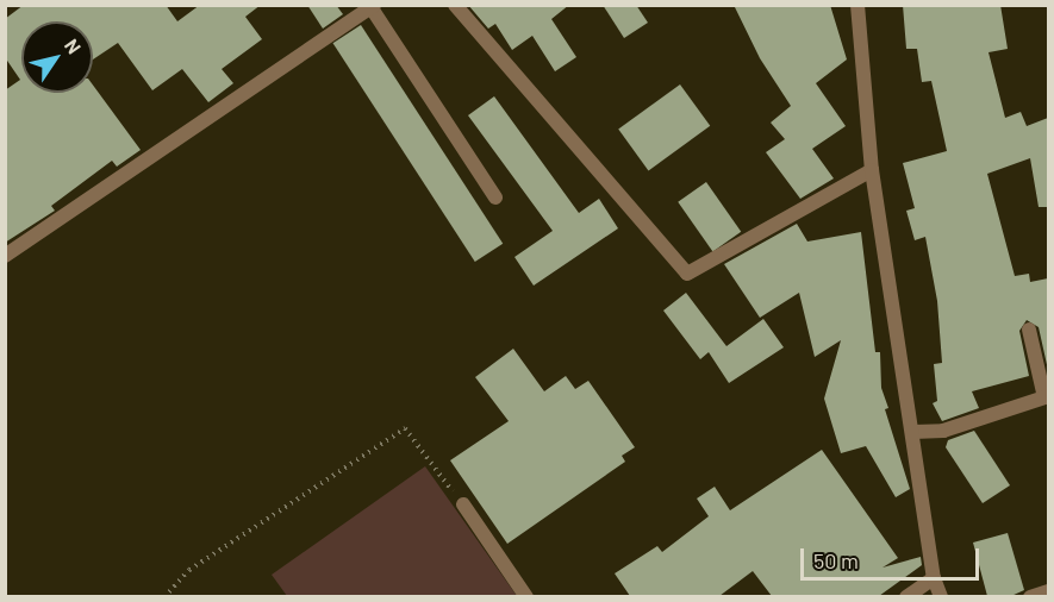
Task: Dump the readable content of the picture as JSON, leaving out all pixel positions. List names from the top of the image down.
{
  "scale_bar": "50 m",
  "north": "top right"
}
